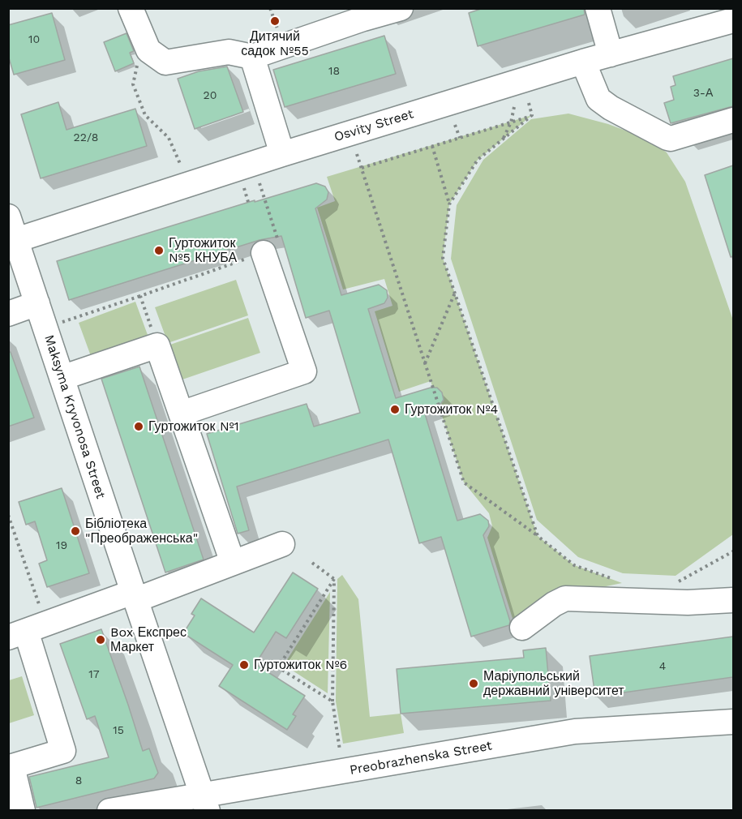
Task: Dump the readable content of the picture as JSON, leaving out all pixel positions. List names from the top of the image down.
{
  "streets": {
    "street": ["Osvity Street", "Maksyma Kryvonosa Street", "Preobrazhenska Street"]
  },
  "crossings": [
    ["Osvity Street", "Maksyma Kryvonosa Street"],
    ["Maksyma Kryvonosa Street", "Preobrazhenska Street"]
  ],
  "places": [
    "Дитячий садок №55",
    "Гуртожиток №5 КНУБА",
    "Гуртожиток №4",
    "Гуртожиток №1",
    "Бібліотека \"Преображенська\"",
    "Box Експрес Маркет",
    "Гуртожиток №6",
    "Маріупольський державний університет"
  ],
  "house_numbers": [
    "10",
    "18",
    "3-А",
    "20",
    "22/8",
    "19",
    "4",
    "17",
    "15",
    "8"
  ]
}
